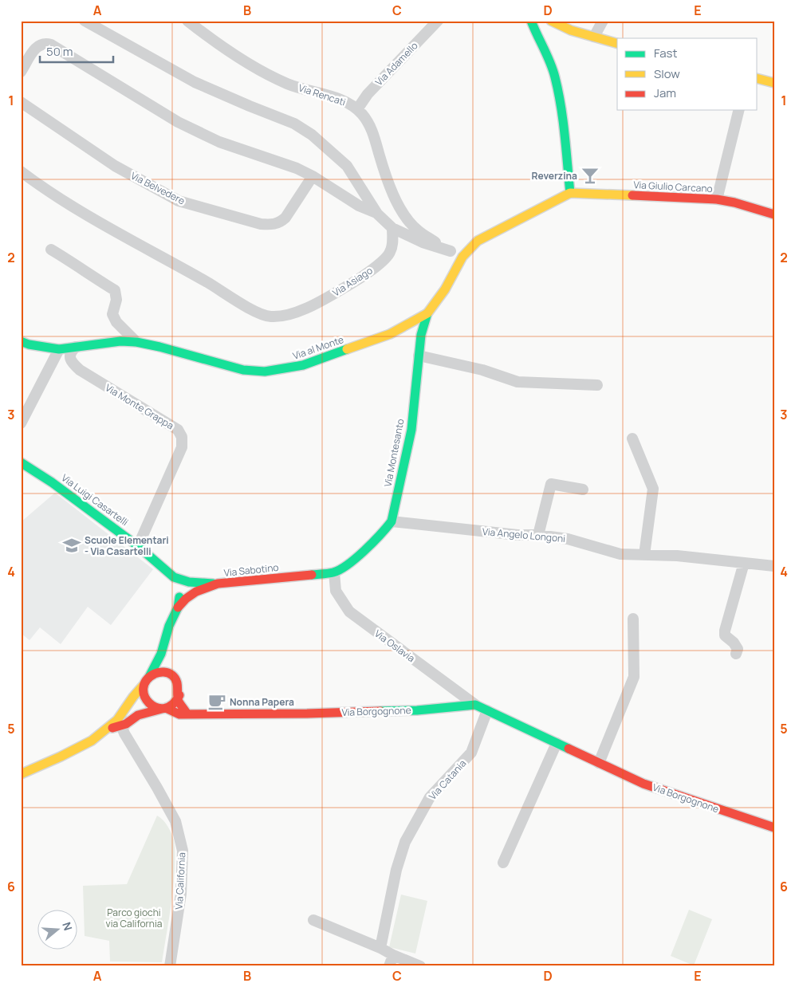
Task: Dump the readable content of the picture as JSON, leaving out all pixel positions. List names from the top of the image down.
{
  "streets": {
    "street": [
      "Via Adamello",
      "Via Rencati",
      "Via Giulio Carcano",
      "Via Belvedere",
      "Via Asiago",
      "Via al Monte",
      "Via Monte Grappa",
      "Via Montesanto",
      "Via Luigi Casartelli",
      "Via Angelo Longoni",
      "Via Sabotino",
      "Via Oslavia",
      "Via Borgognone",
      "Via Catania",
      "Via California"
    ]
  },
  "crossings": [
    ["Via Adamello", "Via Rencati"],
    ["Via Rencati", "Via al Monte"],
    ["Via Giulio Carcano", "Via al Monte"],
    ["Via al Monte", "Via Monte Grappa"],
    ["Via al Monte", "Via Montesanto"],
    ["Via Monte Grappa", "Via Luigi Casartelli"],
    ["Via Montesanto", "Via Angelo Longoni"],
    ["Via Montesanto", "Via Sabotino"],
    ["Via Montesanto", "Via Oslavia"],
    ["Via Luigi Casartelli", "Via Sabotino"],
    ["Via Sabotino", "Via Oslavia"],
    ["Via Sabotino", "Via Borgognone"],
    ["Via Oslavia", "Via Borgognone"],
    ["Via Borgognone", "Via Catania"]
  ],
  "parks": ["Parco giochi via California"],
  "places": {
    "bar": ["Reverzina"],
    "school or university": ["Scuole Elementari - Via Casartelli"],
    "cafe": ["Nonna Papera"]
  },
  "legend": ["Fast", "Slow", "Jam"],
  "scale_bar": "50 m",
  "north": "right",
  "grid": {
    "columns": [
      "A",
      "B",
      "C",
      "D",
      "E"
    ],
    "rows": [
      "1",
      "2",
      "3",
      "4",
      "5",
      "6"
    ]
  }
}
